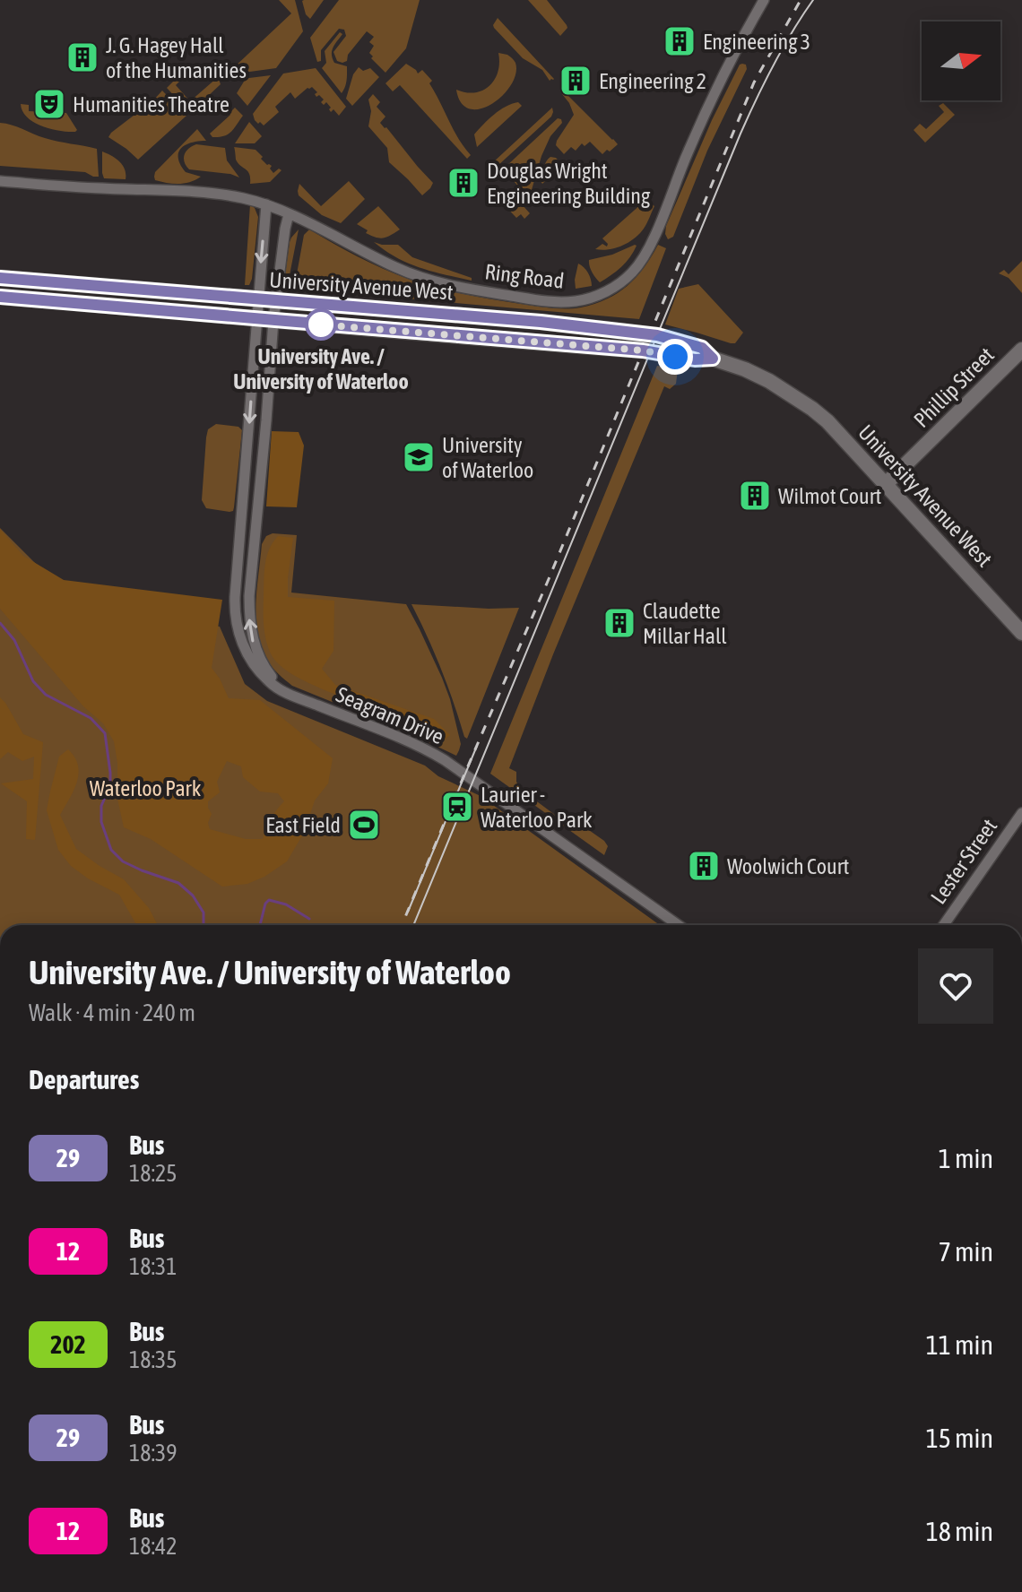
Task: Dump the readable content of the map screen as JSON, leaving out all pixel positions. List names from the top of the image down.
{
  "streets": {
    "main road": ["University Avenue West", "Phillip Street"],
    "street": ["Ring Road", "Seagram Drive", "Lester Street"]
  },
  "crossings": [
    ["University Avenue West", "Phillip Street"],
    ["University Avenue West", "Seagram Drive"]
  ],
  "parks": ["Waterloo Park"],
  "places": {
    "building": [
      "Engineering 3",
      "J. G. Hagey Hall of the Humanities",
      "Engineering 2",
      "Douglas Wright Engineering Building",
      "Wilmot Court",
      "Claudette Millar Hall",
      "Woolwich Court"
    ],
    "theatre": ["Humanities Theatre"],
    "other": ["University Ave. / University of Waterloo"],
    "school or university": ["University of Waterloo"],
    "station": ["Laurier - Waterloo Park"],
    "sports": ["East Field"]
  },
  "lines": ["bus line 29"],
  "north": "right",
  "page": {
    "heading": [
      ["University Ave. / University of Waterloo", "Walk · 4 min · 240 m"],
      "Departures"
    ],
    "list": [
      {
        "mark": "29",
        "name": "Bus",
        "note": "18:25",
        "value": "1 min"
      },
      {
        "mark": "12",
        "name": "Bus",
        "note": "18:31",
        "value": "7 min"
      },
      {
        "mark": "202",
        "name": "Bus",
        "note": "18:35",
        "value": "11 min"
      },
      {
        "mark": "29",
        "name": "Bus",
        "note": "18:39",
        "value": "15 min"
      },
      {
        "mark": "12",
        "name": "Bus",
        "note": "18:42",
        "value": "18 min"
      }
    ]
  }
}
